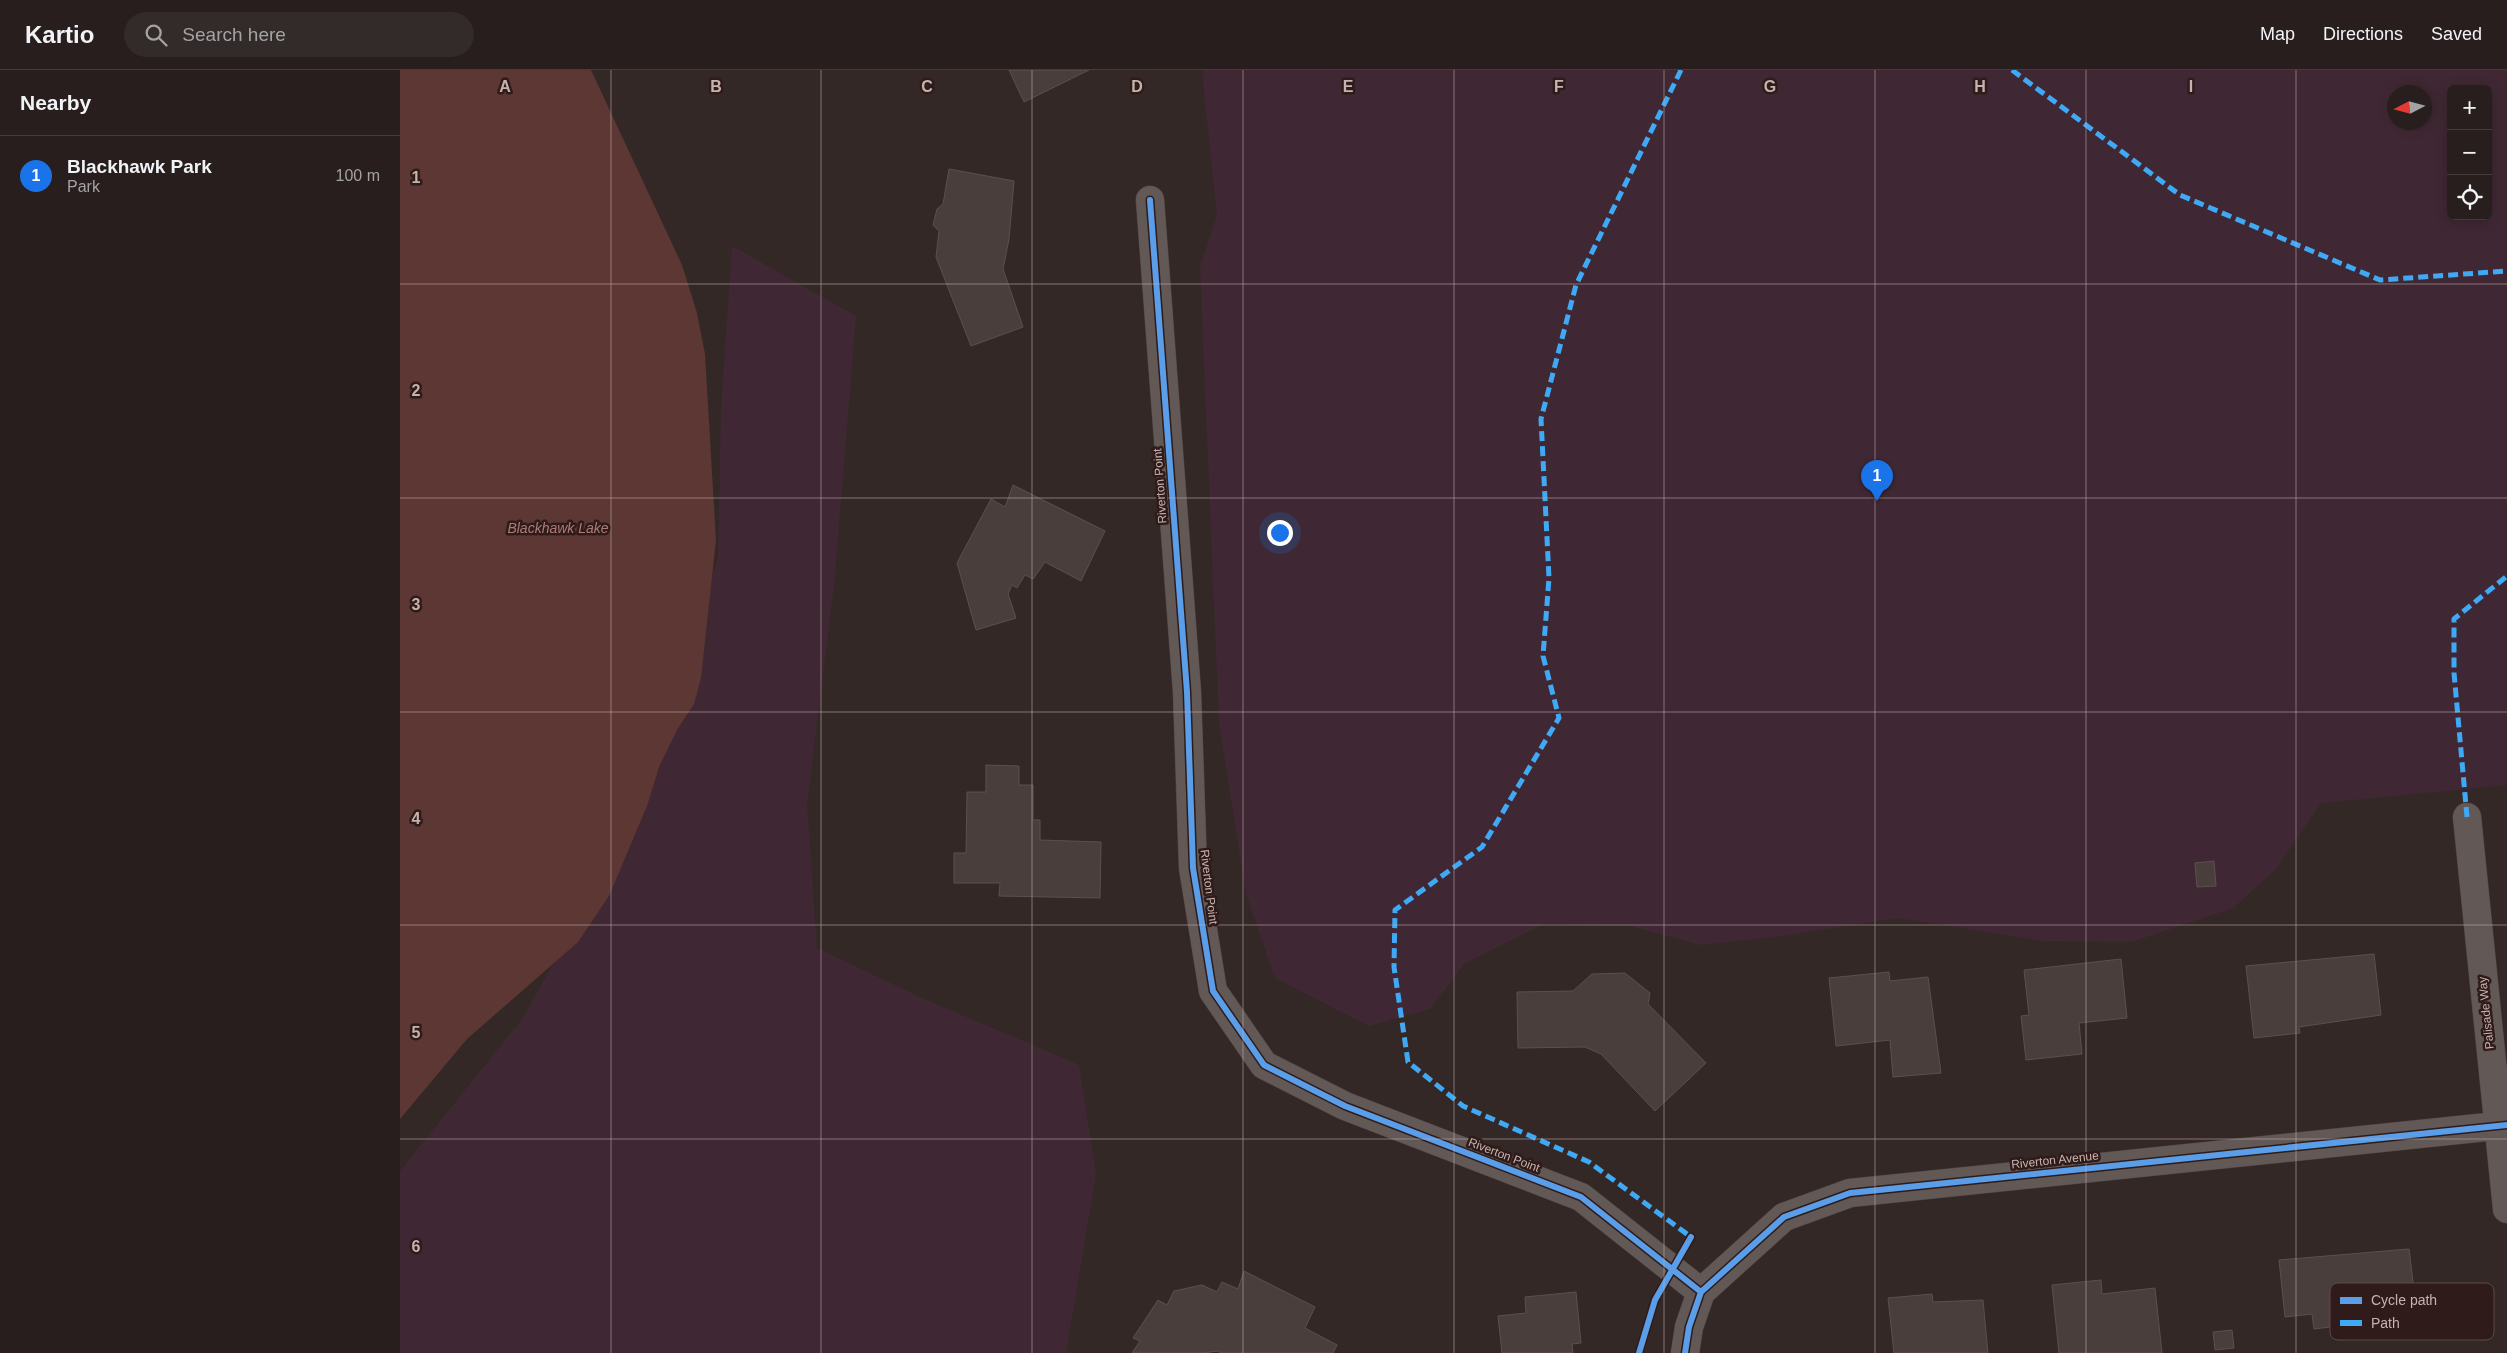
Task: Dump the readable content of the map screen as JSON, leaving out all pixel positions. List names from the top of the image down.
{
  "streets": {
    "street": ["Riverton Point", "Palisade Way", "Riverton Avenue"]
  },
  "crossings": [
    ["Riverton Point", "Riverton Avenue"],
    ["Palisade Way", "Riverton Avenue"]
  ],
  "water": ["Blackhawk Lake"],
  "legend": ["Cycle path", "Path"],
  "north": "left",
  "page": {
    "header": "Kartio",
    "search": "Search here",
    "nav": ["Map", "Directions", "Saved"],
    "heading": "Nearby",
    "map_buttons": ["+", "−"],
    "list": [
      {
        "mark": "1",
        "name": "Blackhawk Park",
        "note": "Park",
        "value": "100 m"
      }
    ],
    "pins": "1"
  },
  "grid": {
    "columns": [
      "A",
      "B",
      "C",
      "D",
      "E",
      "F",
      "G",
      "H",
      "I"
    ],
    "rows": [
      "1",
      "2",
      "3",
      "4",
      "5",
      "6"
    ]
  }
}
